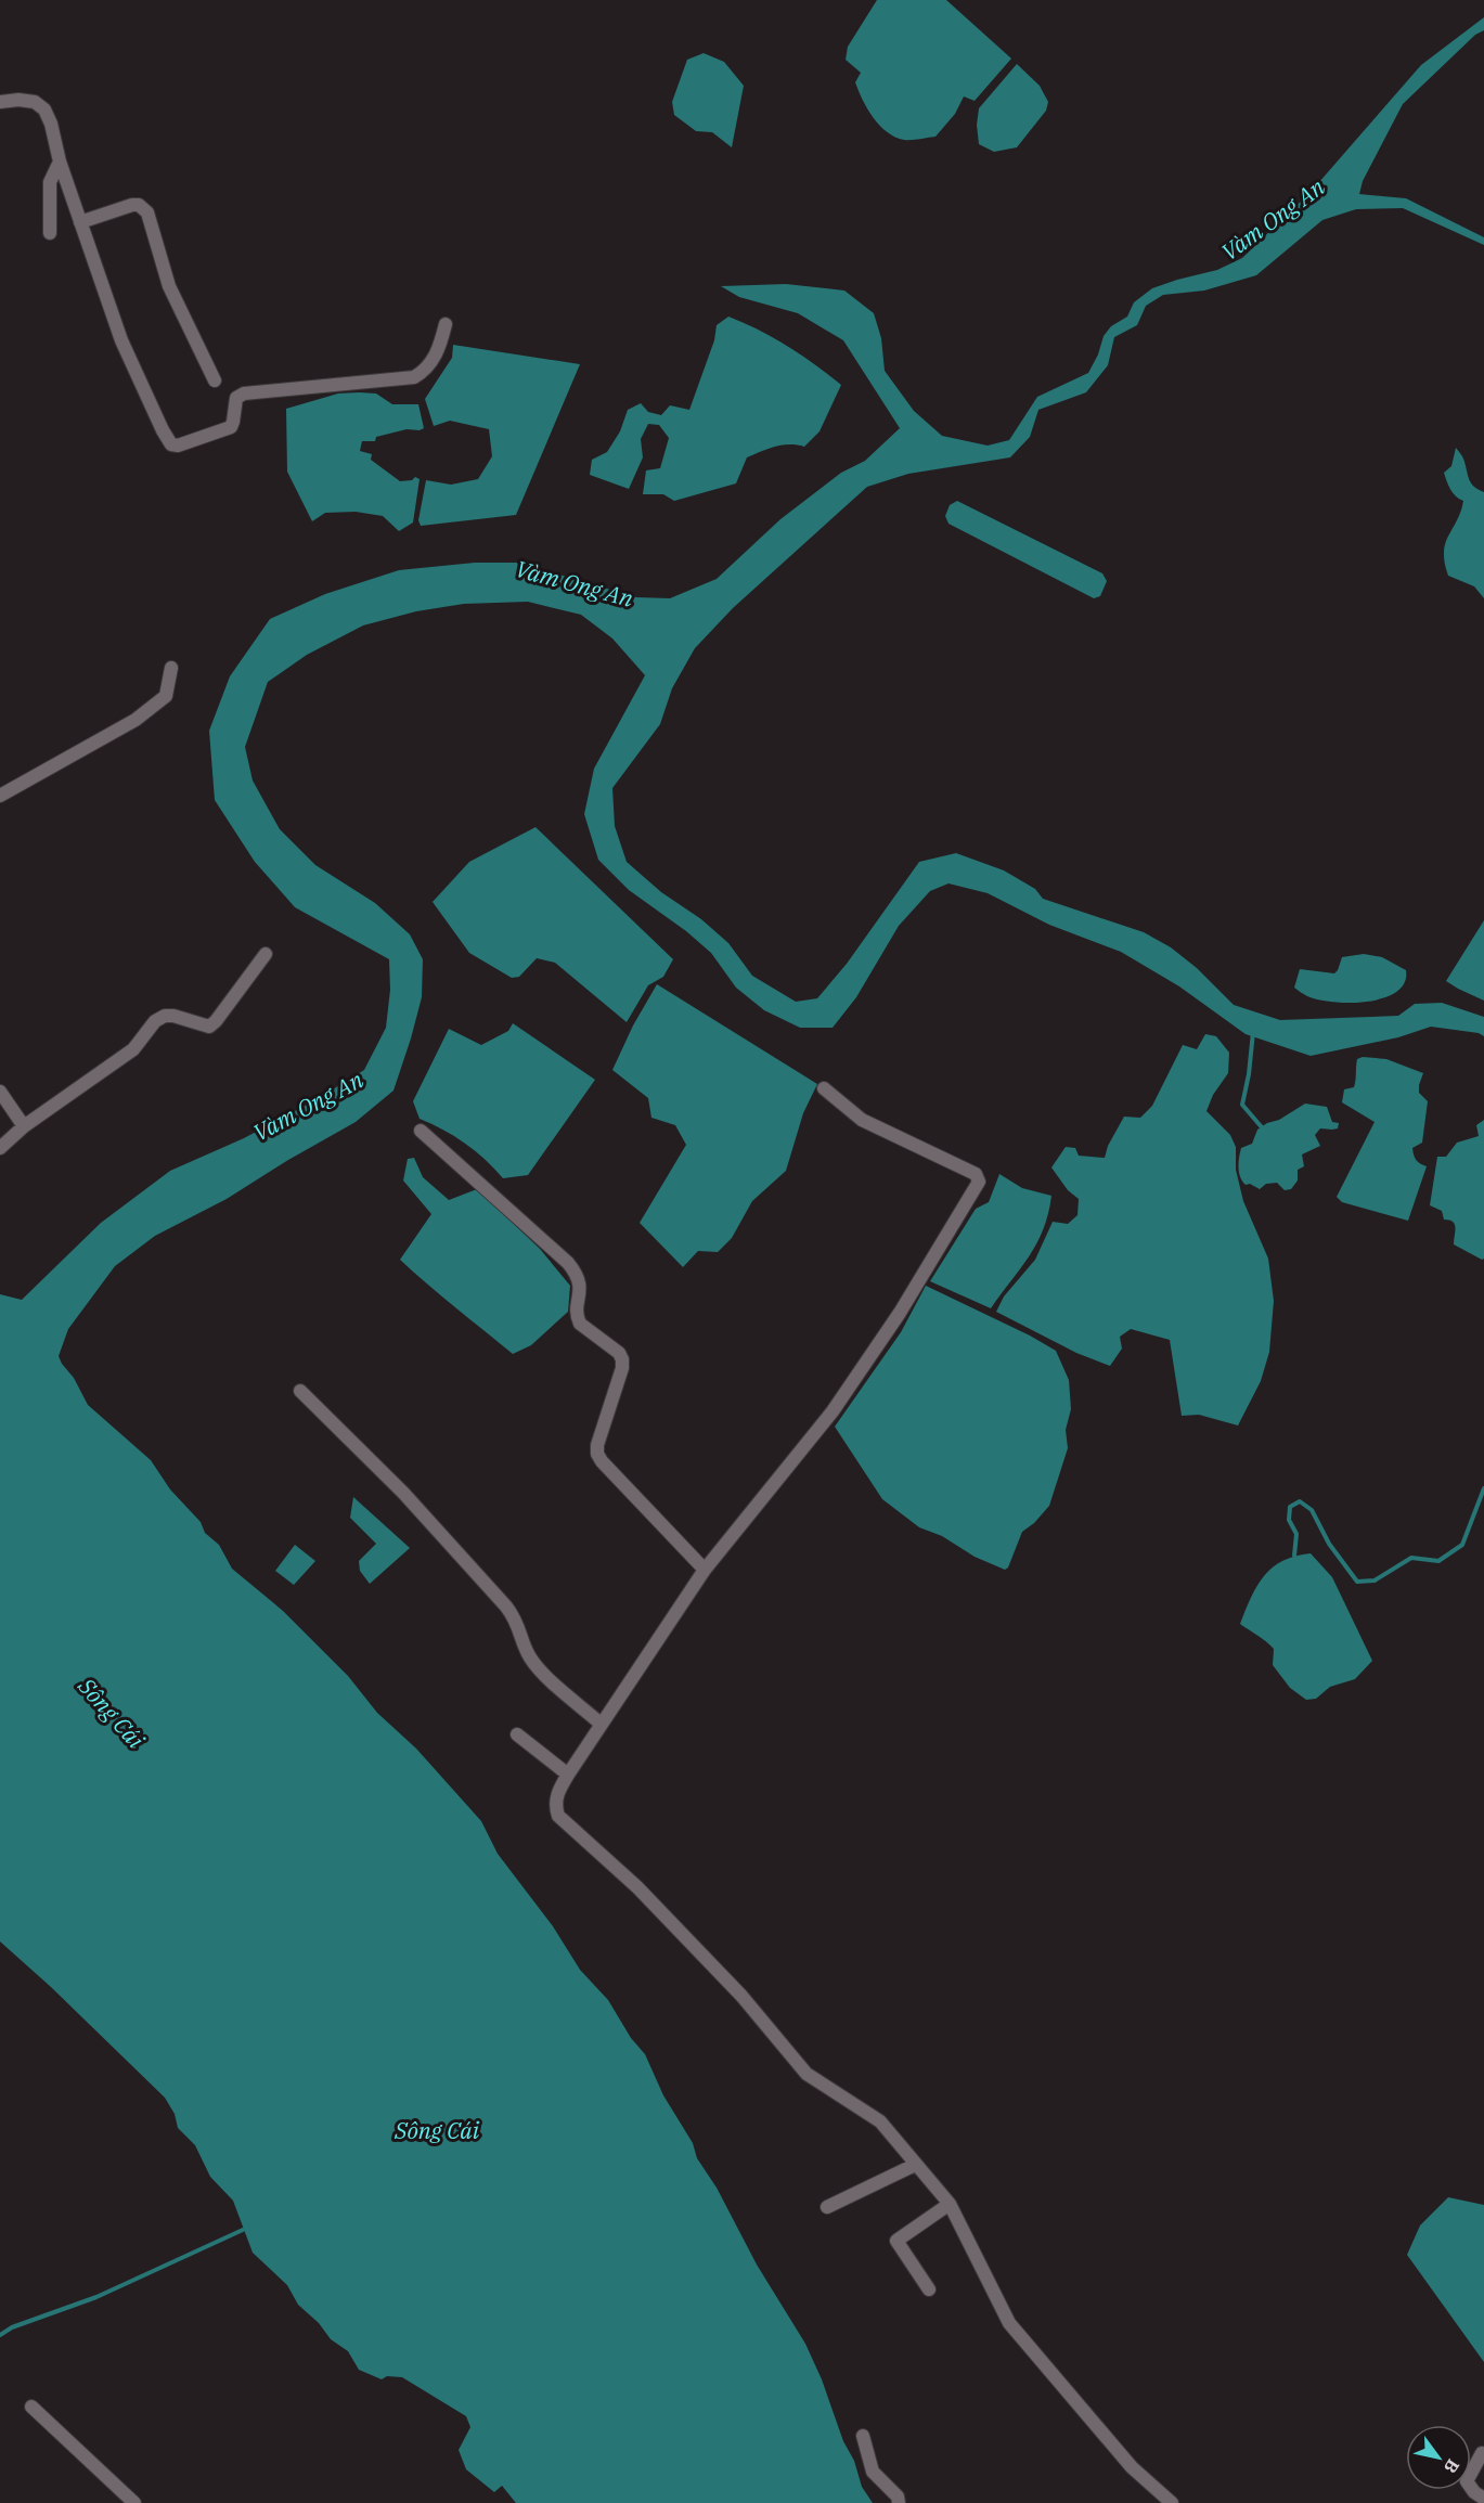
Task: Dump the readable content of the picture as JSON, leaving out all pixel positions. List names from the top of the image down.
{
  "water": ["Vàm Ong An", "Sông Cái"],
  "north": "bottom right"
}
